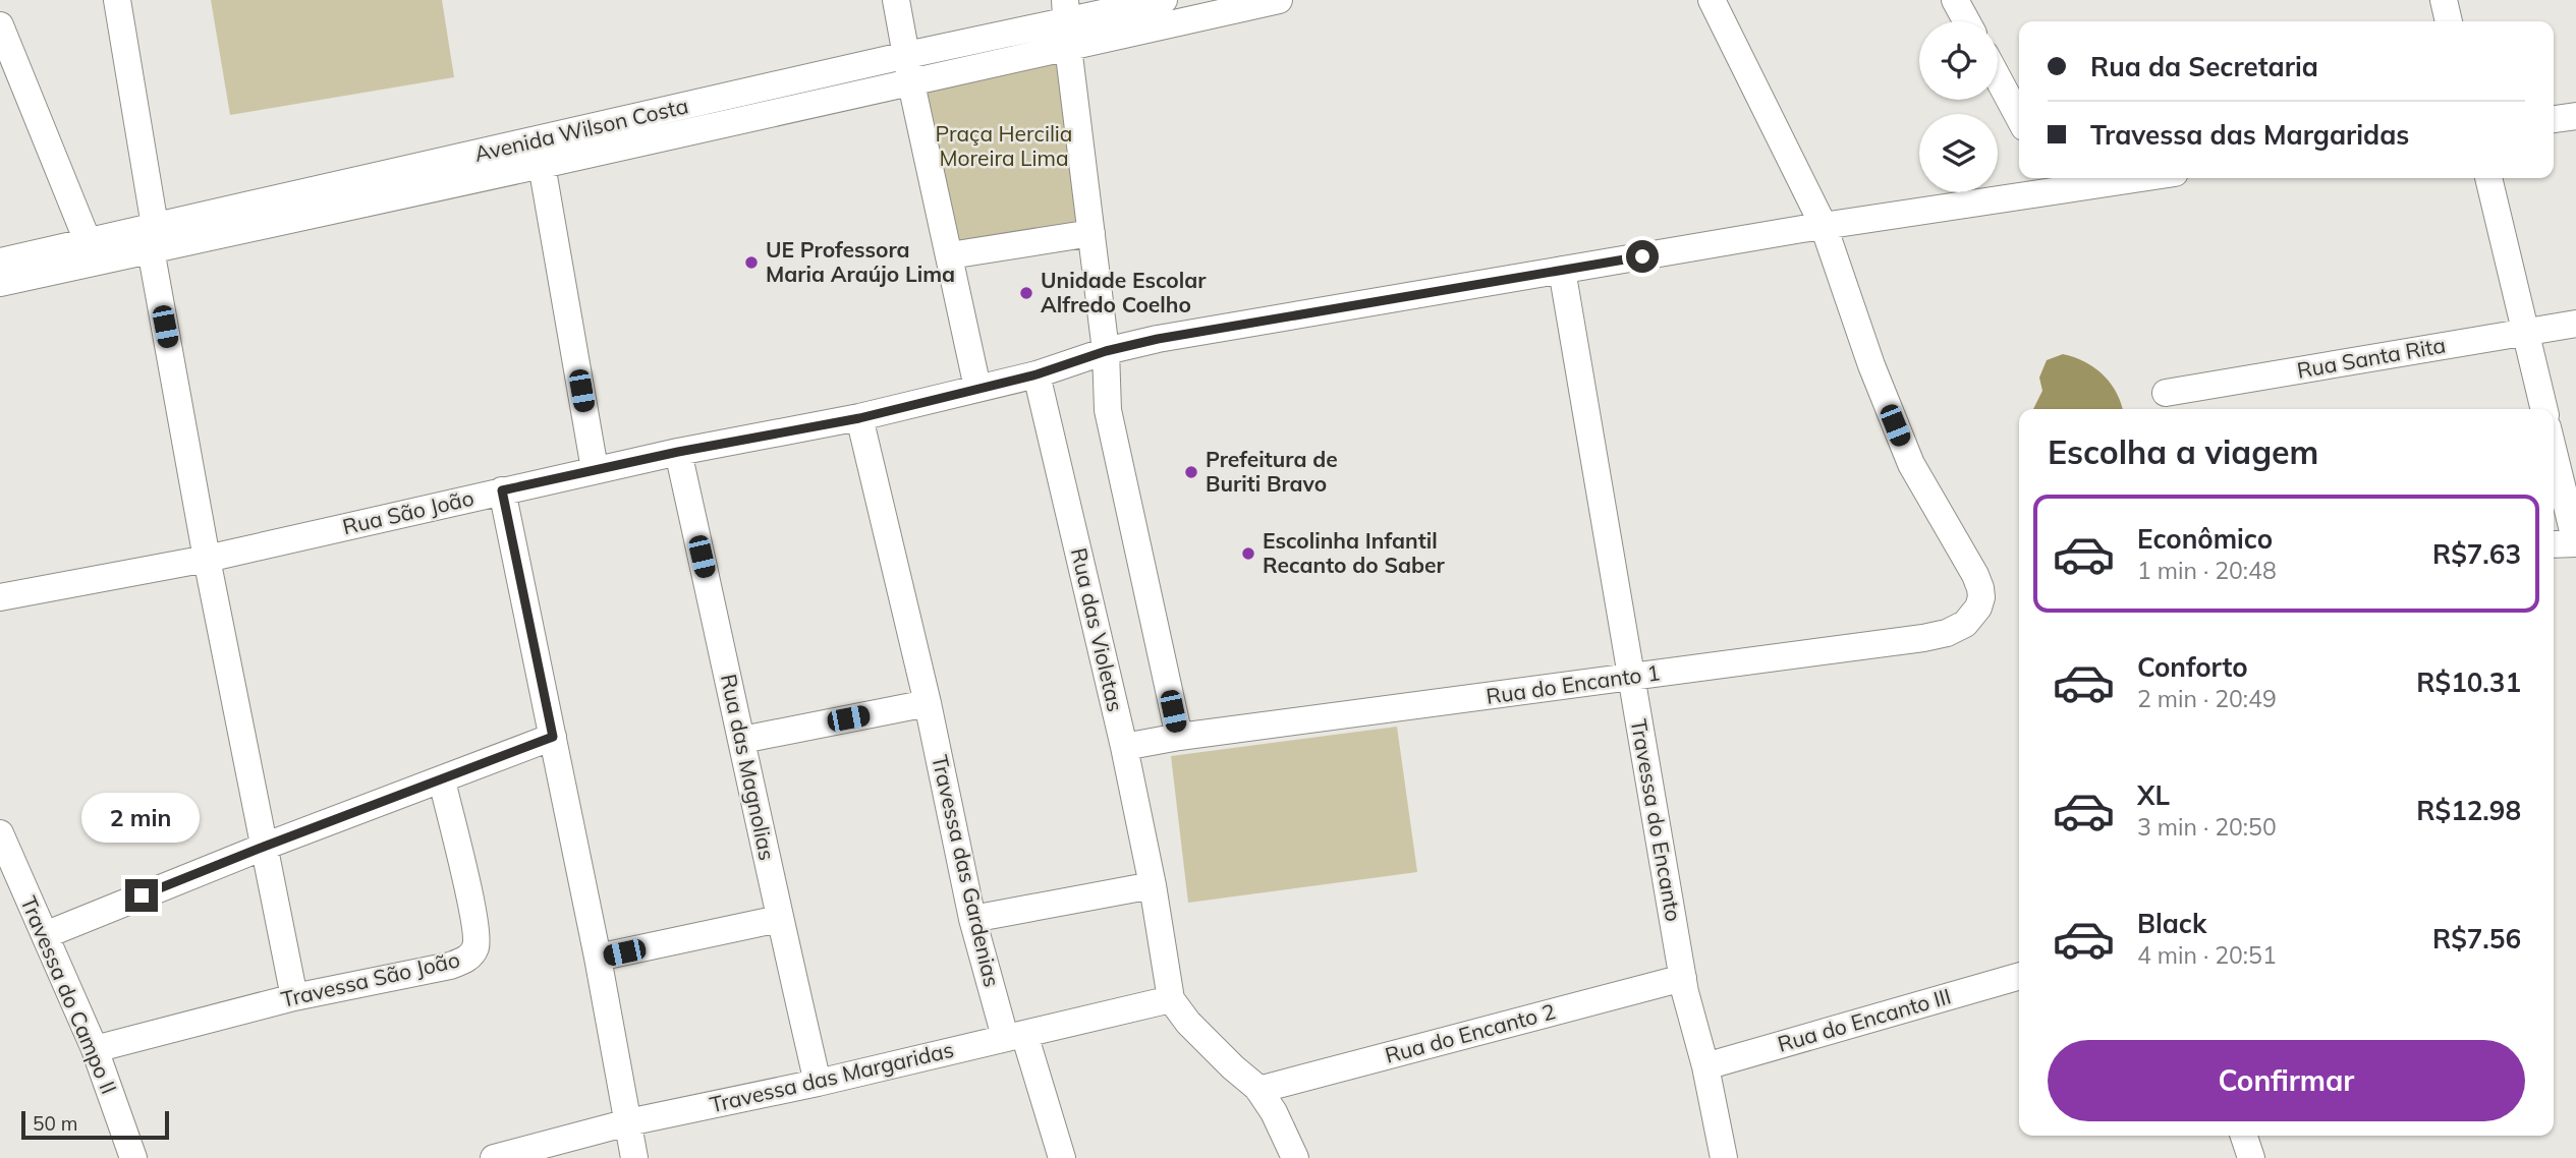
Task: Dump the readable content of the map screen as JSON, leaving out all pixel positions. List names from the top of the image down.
{
  "streets": {
    "street": [
      "Avenida Wilson Costa",
      "Rua Santa Rita",
      "Rua São João",
      "Rua das Violetas",
      "Rua do Encanto 1",
      "Rua das Magnolias",
      "Travessa do Encanto",
      "Travessa das Gardenias",
      "Travessa São João",
      "Travessa do Campo II",
      "Rua do Encanto III",
      "Rua do Encanto 2",
      "Travessa das Margaridas"
    ]
  },
  "crossings": [
    ["Rua São João", "Rua das Violetas"],
    ["Rua São João", "Rua do Encanto 1"],
    ["Rua São João", "Rua das Magnolias"],
    ["Rua São João", "Travessa do Encanto"],
    ["Rua São João", "Travessa das Gardenias"],
    ["Rua das Violetas", "Rua do Encanto 1"],
    ["Rua das Violetas", "Travessa das Margaridas"],
    ["Rua do Encanto 1", "Travessa do Encanto"],
    ["Rua das Magnolias", "Travessa das Margaridas"],
    ["Travessa do Encanto", "Rua do Encanto III"],
    ["Travessa do Encanto", "Rua do Encanto 2"],
    ["Travessa das Gardenias", "Travessa das Margaridas"],
    ["Travessa São João", "Travessa do Campo II"]
  ],
  "parks": ["Praça Hercilia Moreira Lima"],
  "places": [
    "UE Professora Maria Araújo Lima",
    "Unidade Escolar Alfredo Coelho",
    "Prefeitura de Buriti Bravo",
    "Escolinha Infantil Recanto do Saber"
  ],
  "scale_bar": "50 m",
  "page": {
    "banner": ["Rua da Secretaria", "Travessa das Margaridas"],
    "heading": "Escolha a viagem",
    "list": [
      {
        "name": "Econômico",
        "note": "1 min · 20:48",
        "value": "R$7.63"
      },
      {
        "name": "Conforto",
        "note": "2 min · 20:49",
        "value": "R$10.31"
      },
      {
        "name": "XL",
        "note": "3 min · 20:50",
        "value": "R$12.98"
      },
      {
        "name": "Black",
        "note": "4 min · 20:51",
        "value": "R$7.56"
      }
    ],
    "bubble": "2 min",
    "buttons": "Confirmar",
    "scale": "50 m"
  }
}
